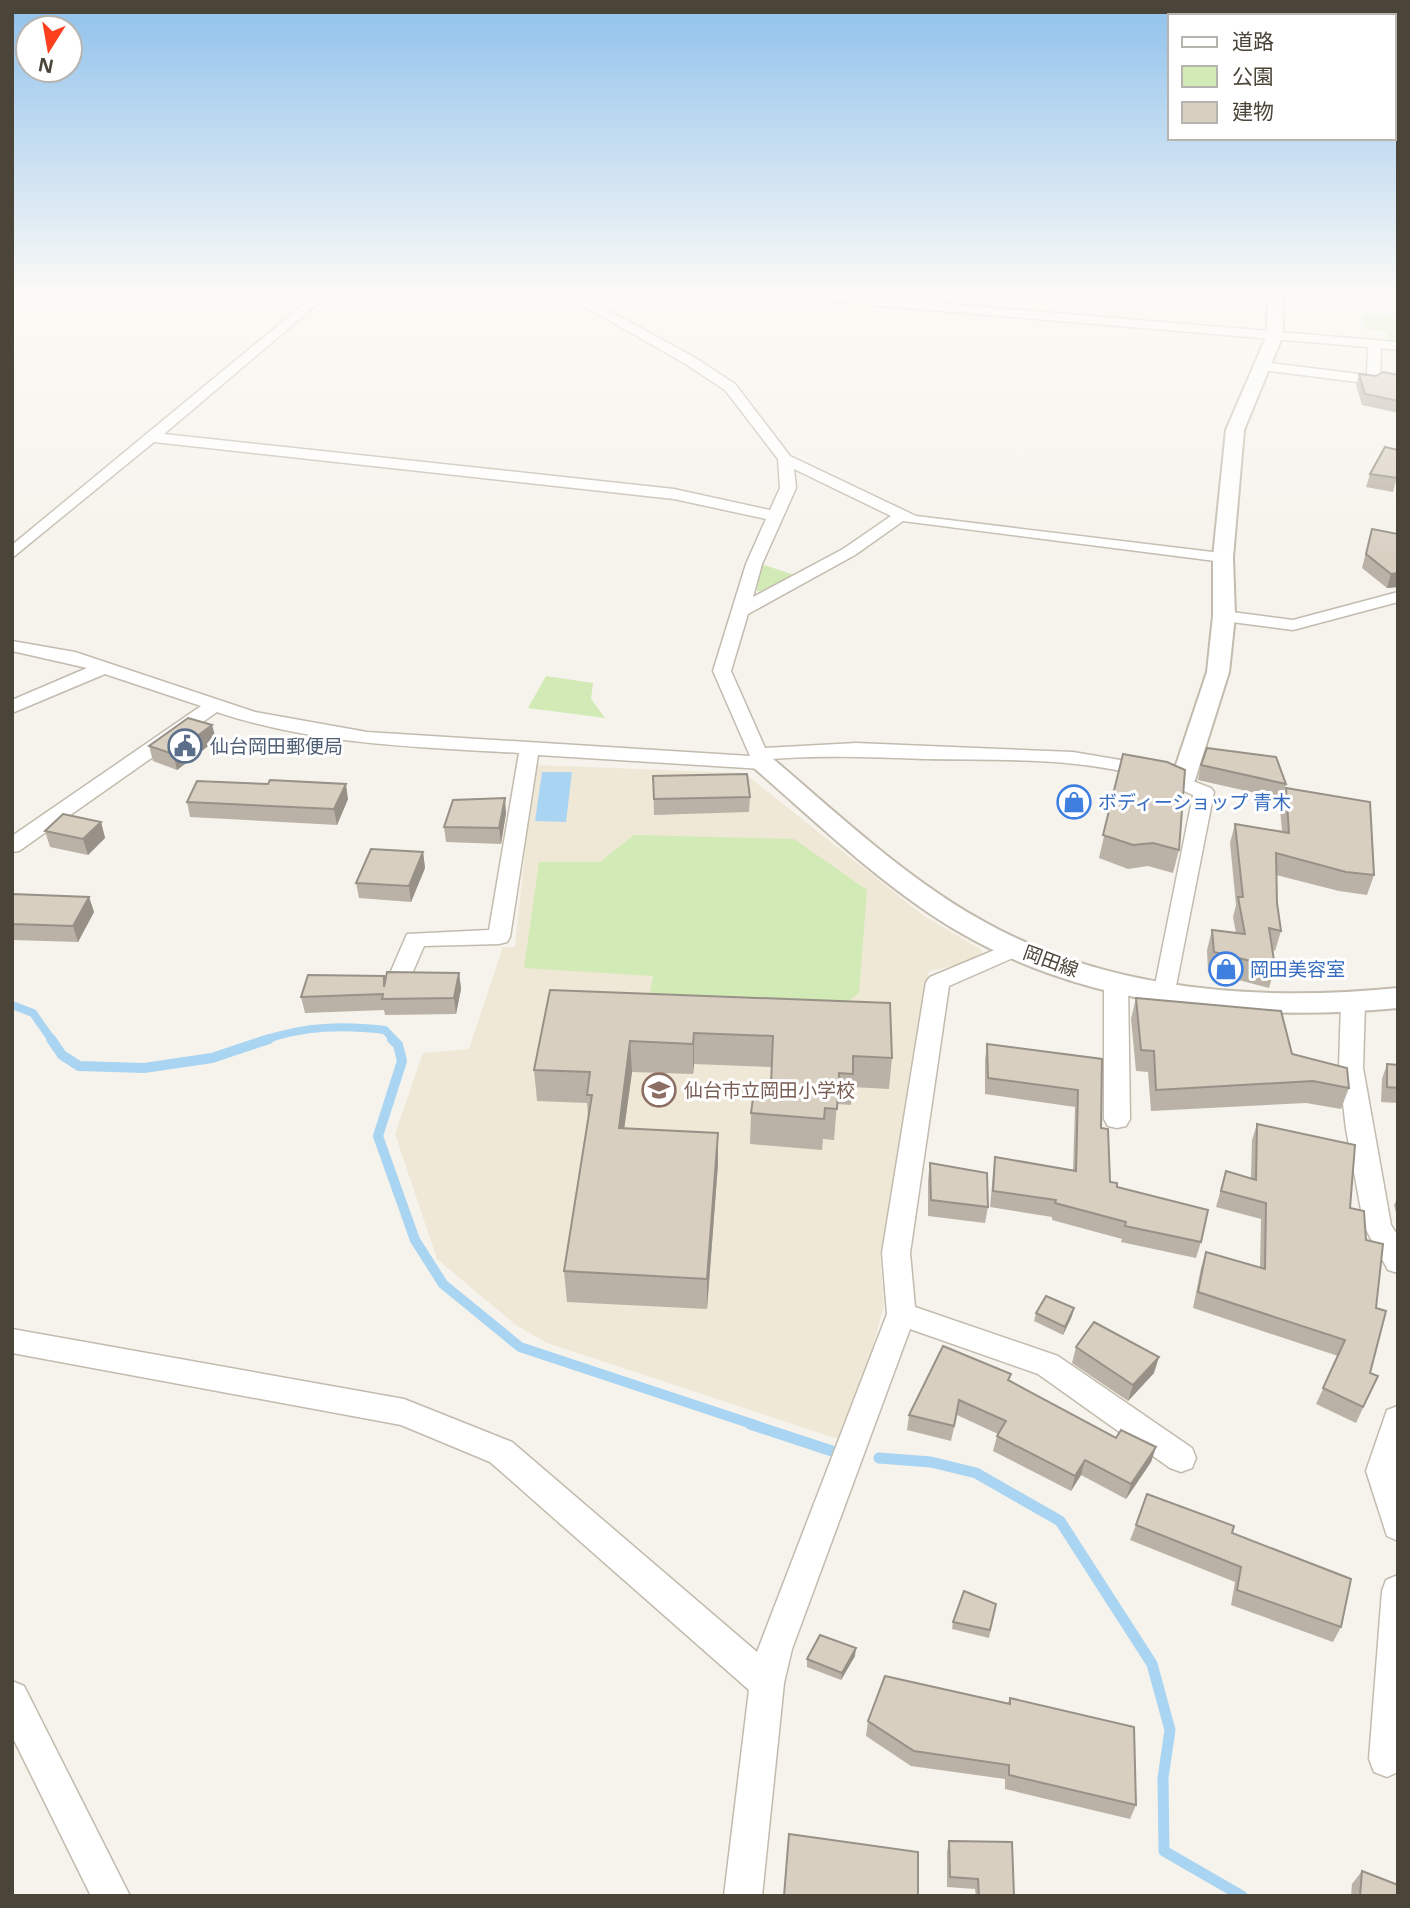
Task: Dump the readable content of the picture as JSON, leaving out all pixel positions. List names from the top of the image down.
{
  "streets": {
    "street": ["岡田線"]
  },
  "places": {
    "public building": ["仙台岡田郵便局"],
    "shop": ["ボディーショップ 青木", "岡田美容室"],
    "school or university": ["仙台市立岡田小学校"]
  },
  "legend": ["道路", "公園", "建物"],
  "north": "bottom"
}
